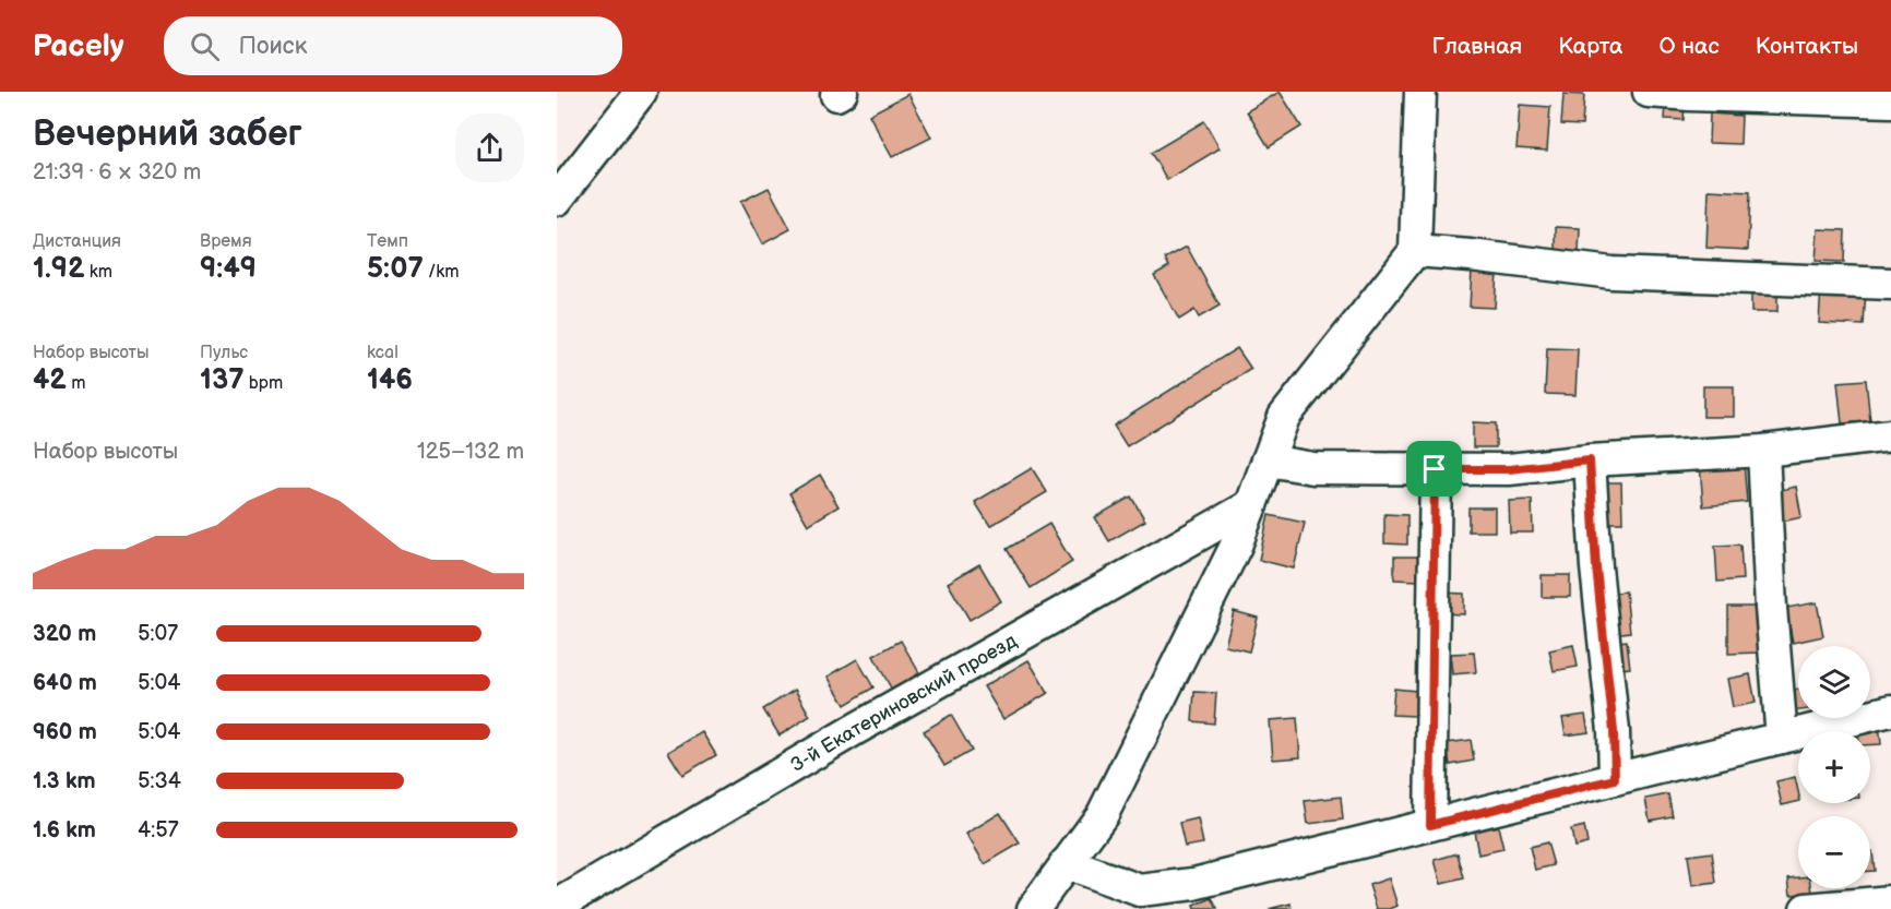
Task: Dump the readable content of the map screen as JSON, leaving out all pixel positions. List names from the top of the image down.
{
  "streets": {
    "street": ["3-й Екатериновский проезд"]
  },
  "page": {
    "header": "Pacely",
    "search": "Поиск",
    "nav": [
      "Главная",
      "Карта",
      "О нас",
      "Контакты"
    ],
    "heading": ["Вечерний забег", "21:39 · 6 × 320 m"],
    "stats": [
      ["Дистанция", "1.92 km"],
      ["Время", "9:49"],
      ["Темп", "5:07 /km"],
      ["Набор высоты", "42 m"],
      ["Пульс", "137 bpm"],
      ["kcal", "146"]
    ],
    "chart": ["Набор высоты", "125–132 m"],
    "list": [
      {
        "name": "320 m",
        "note": "5:07"
      },
      {
        "name": "640 m",
        "note": "5:04"
      },
      {
        "name": "960 m",
        "note": "5:04"
      },
      {
        "name": "1.3 km",
        "note": "5:34"
      },
      {
        "name": "1.6 km",
        "note": "4:57"
      }
    ],
    "map_buttons": ["+", "−"]
  }
}
